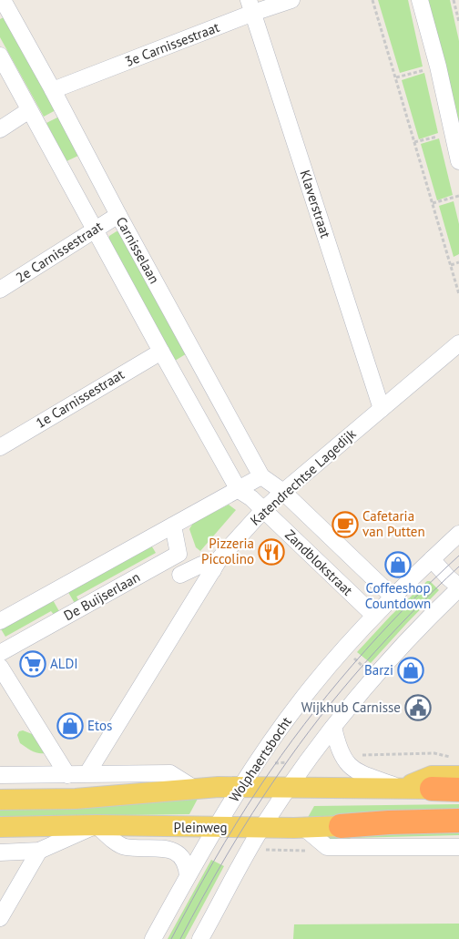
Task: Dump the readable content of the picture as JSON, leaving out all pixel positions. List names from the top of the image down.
{
  "streets": {
    "highway": ["Pleinweg"],
    "street": [
      "3e Carnissestraat",
      "Klaverstraat",
      "Carnisselaan",
      "2e Carnissestraat",
      "1e Carnissestraat",
      "Katendrechtse Lagedijk",
      "Zandblokstraat",
      "De Buijserlaan",
      "Wolphaertsbocht"
    ]
  },
  "crossings": [
    ["3e Carnissestraat", "Klaverstraat"],
    ["3e Carnissestraat", "Carnisselaan"],
    ["Klaverstraat", "Katendrechtse Lagedijk"],
    ["Carnisselaan", "2e Carnissestraat"],
    ["Carnisselaan", "1e Carnissestraat"],
    ["Carnisselaan", "Katendrechtse Lagedijk"],
    ["Carnisselaan", "Zandblokstraat"],
    ["Carnisselaan", "De Buijserlaan"],
    ["Katendrechtse Lagedijk", "Zandblokstraat"],
    ["Zandblokstraat", "Wolphaertsbocht"],
    ["Wolphaertsbocht", "Pleinweg"]
  ],
  "places": {
    "cafe": ["Cafetaria van Putten"],
    "restaurant": ["Pizzeria Piccolino"],
    "shop": ["Coffeeshop Countdown", "Barzi", "Etos"],
    "supermarket": ["ALDI"],
    "public building": ["Wijkhub Carnisse"]
  }
}
